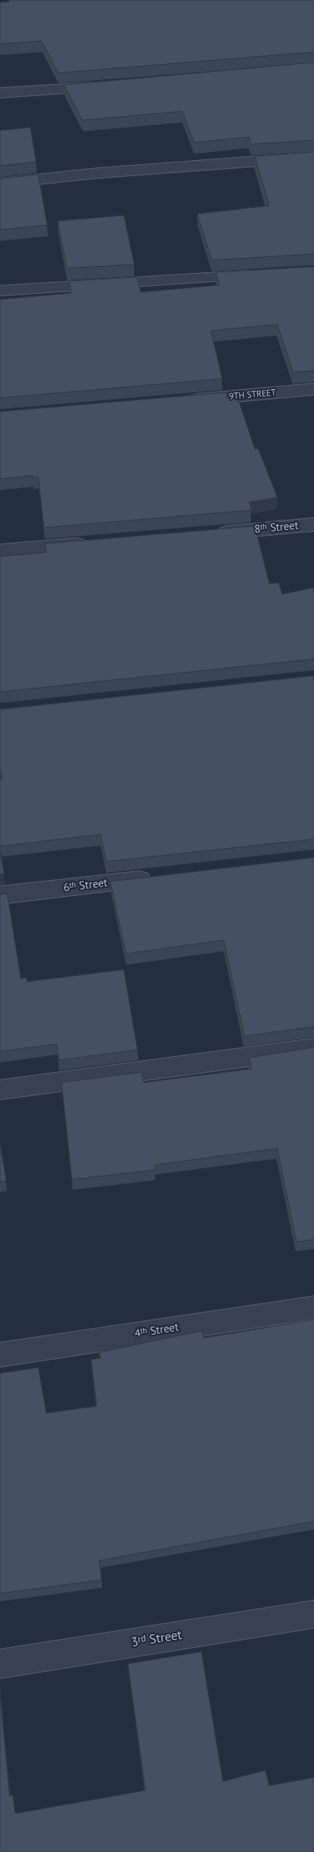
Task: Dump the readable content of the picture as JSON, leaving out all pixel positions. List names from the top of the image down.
{
  "streets": {
    "street": [
      "9TH STREET",
      "8ᵗʰ Street",
      "6ᵗʰ Street",
      "4ᵗʰ Street",
      "3ʳᵈ Street"
    ]
  }
}
